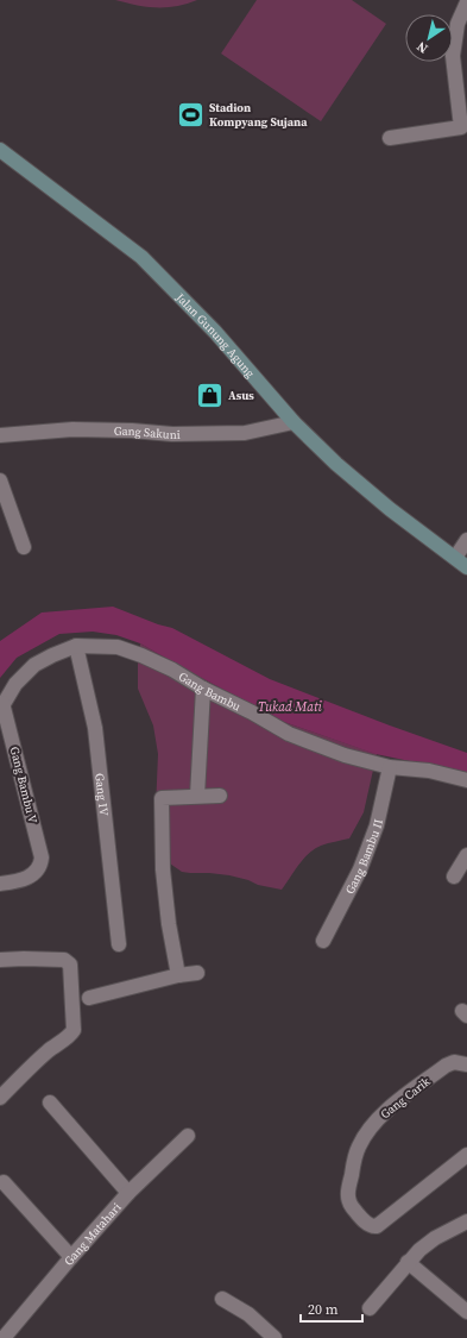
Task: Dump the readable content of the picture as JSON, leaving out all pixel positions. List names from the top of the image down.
{
  "streets": {
    "main road": ["Jalan Gunung Agung"],
    "street": [
      "Gang Sakuni",
      "Gang Bambu",
      "Gang Bambu V",
      "Gang IV",
      "Gang Bambu II",
      "Gang Carik",
      "Gang Matahari"
    ]
  },
  "crossings": [
    ["Jalan Gunung Agung", "Gang Sakuni"],
    ["Gang Bambu", "Gang Bambu V"],
    ["Gang Bambu", "Gang IV"],
    ["Gang Bambu", "Gang Bambu II"]
  ],
  "water": ["Tukad Mati"],
  "places": {
    "sports": ["Stadion Kompyang Sujana"],
    "shop": ["Asus"]
  },
  "scale_bar": "20 m",
  "north": "bottom left"
}
